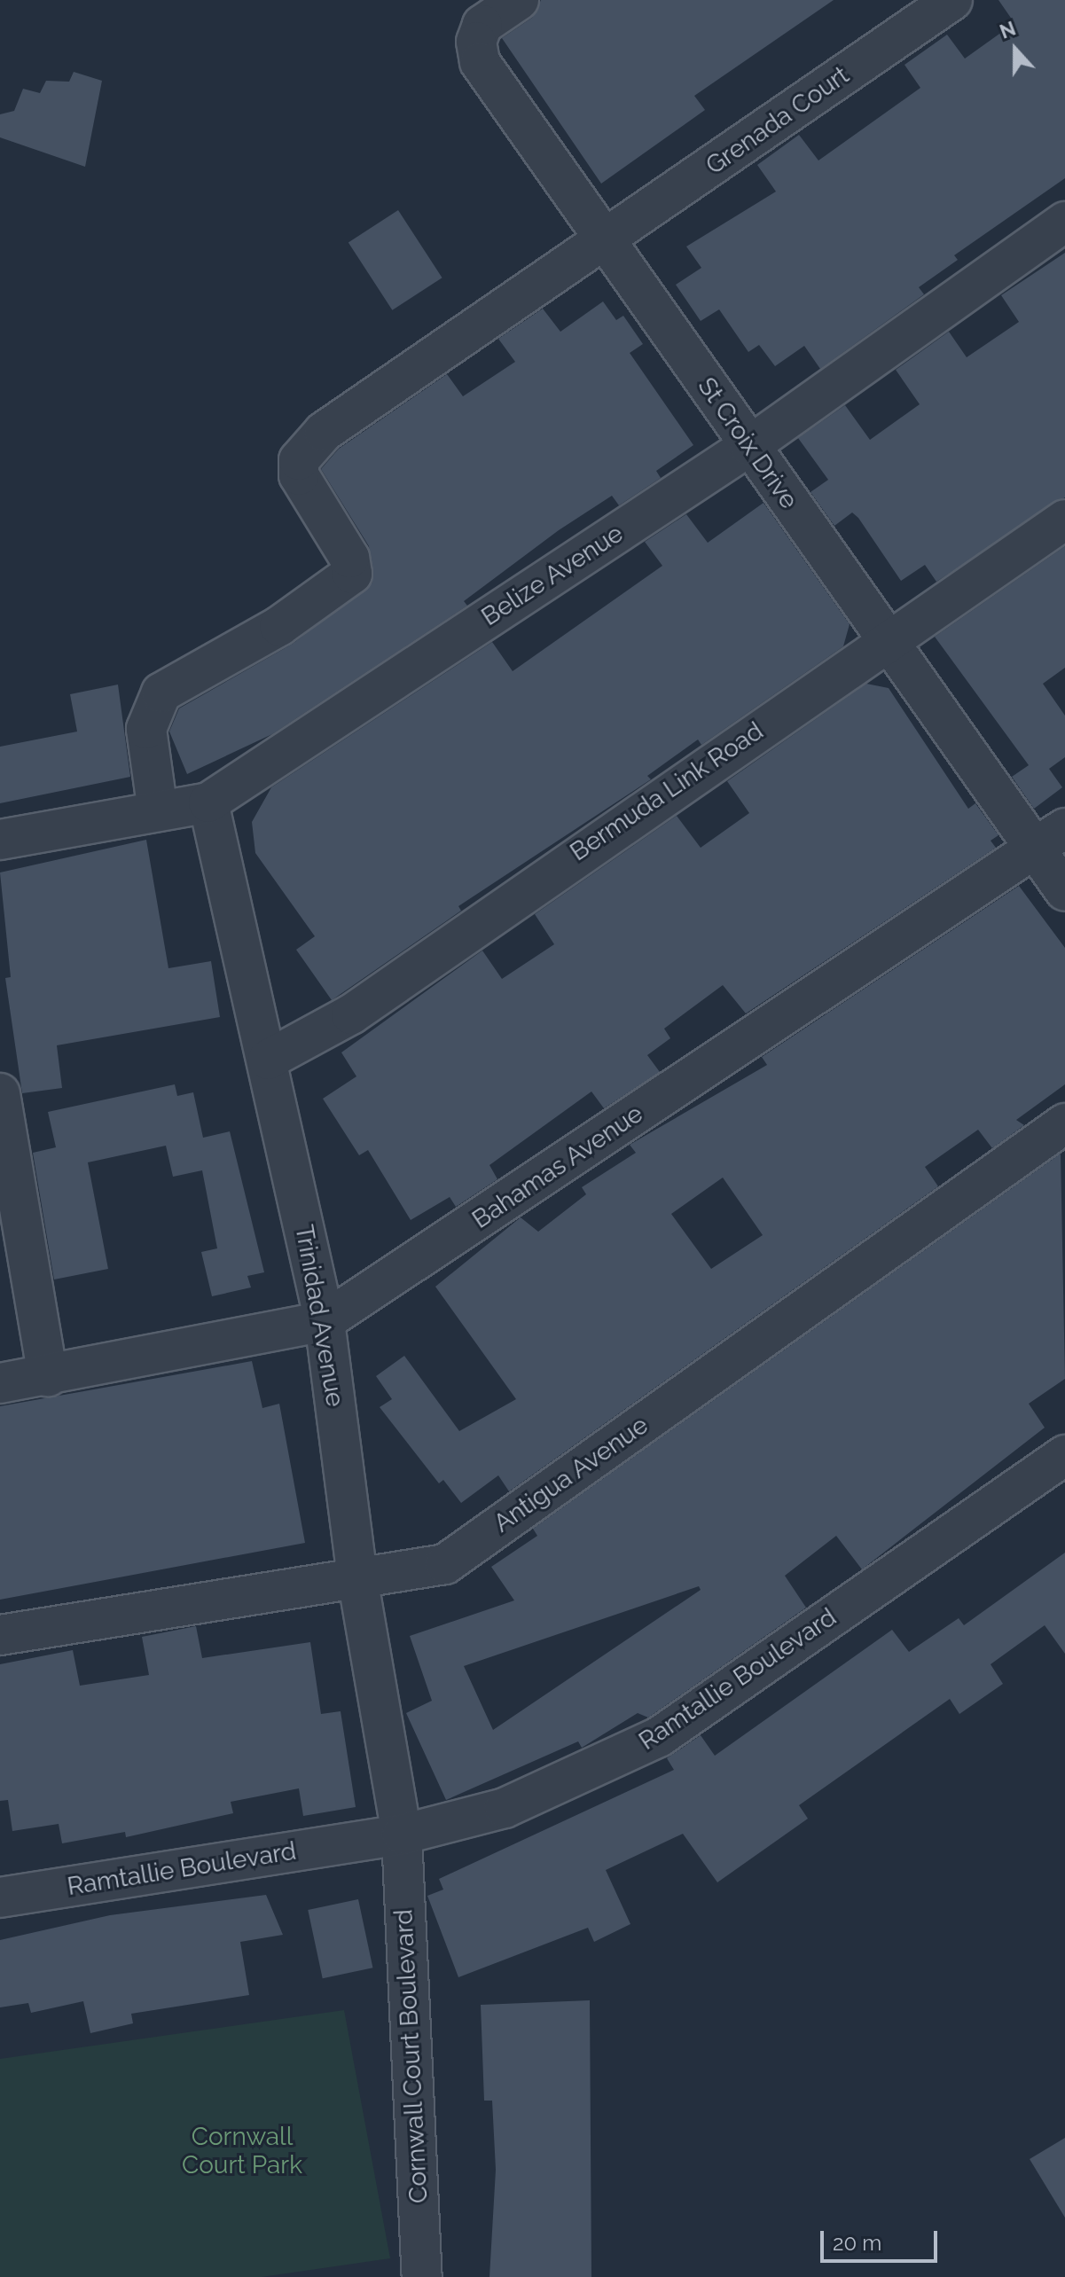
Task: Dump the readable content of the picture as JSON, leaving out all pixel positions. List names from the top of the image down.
{
  "streets": {
    "street": [
      "Grenada Court",
      "St Croix Drive",
      "Belize Avenue",
      "Bermuda Link Road",
      "Bahamas Avenue",
      "Trinidad Avenue",
      "Antigua Avenue",
      "Ramtallie Boulevard",
      "Cornwall Court Boulevard"
    ]
  },
  "crossings": [
    ["Grenada Court", "St Croix Drive"],
    ["Grenada Court", "Belize Avenue"],
    ["St Croix Drive", "Belize Avenue"],
    ["St Croix Drive", "Bermuda Link Road"],
    ["St Croix Drive", "Bahamas Avenue"],
    ["Belize Avenue", "Trinidad Avenue"],
    ["Bermuda Link Road", "Trinidad Avenue"],
    ["Bahamas Avenue", "Trinidad Avenue"],
    ["Trinidad Avenue", "Antigua Avenue"],
    ["Trinidad Avenue", "Ramtallie Boulevard"],
    ["Trinidad Avenue", "Cornwall Court Boulevard"],
    ["Ramtallie Boulevard", "Cornwall Court Boulevard"]
  ],
  "parks": ["Cornwall Court Park"],
  "scale_bar": "20 m",
  "north": "top"
}
